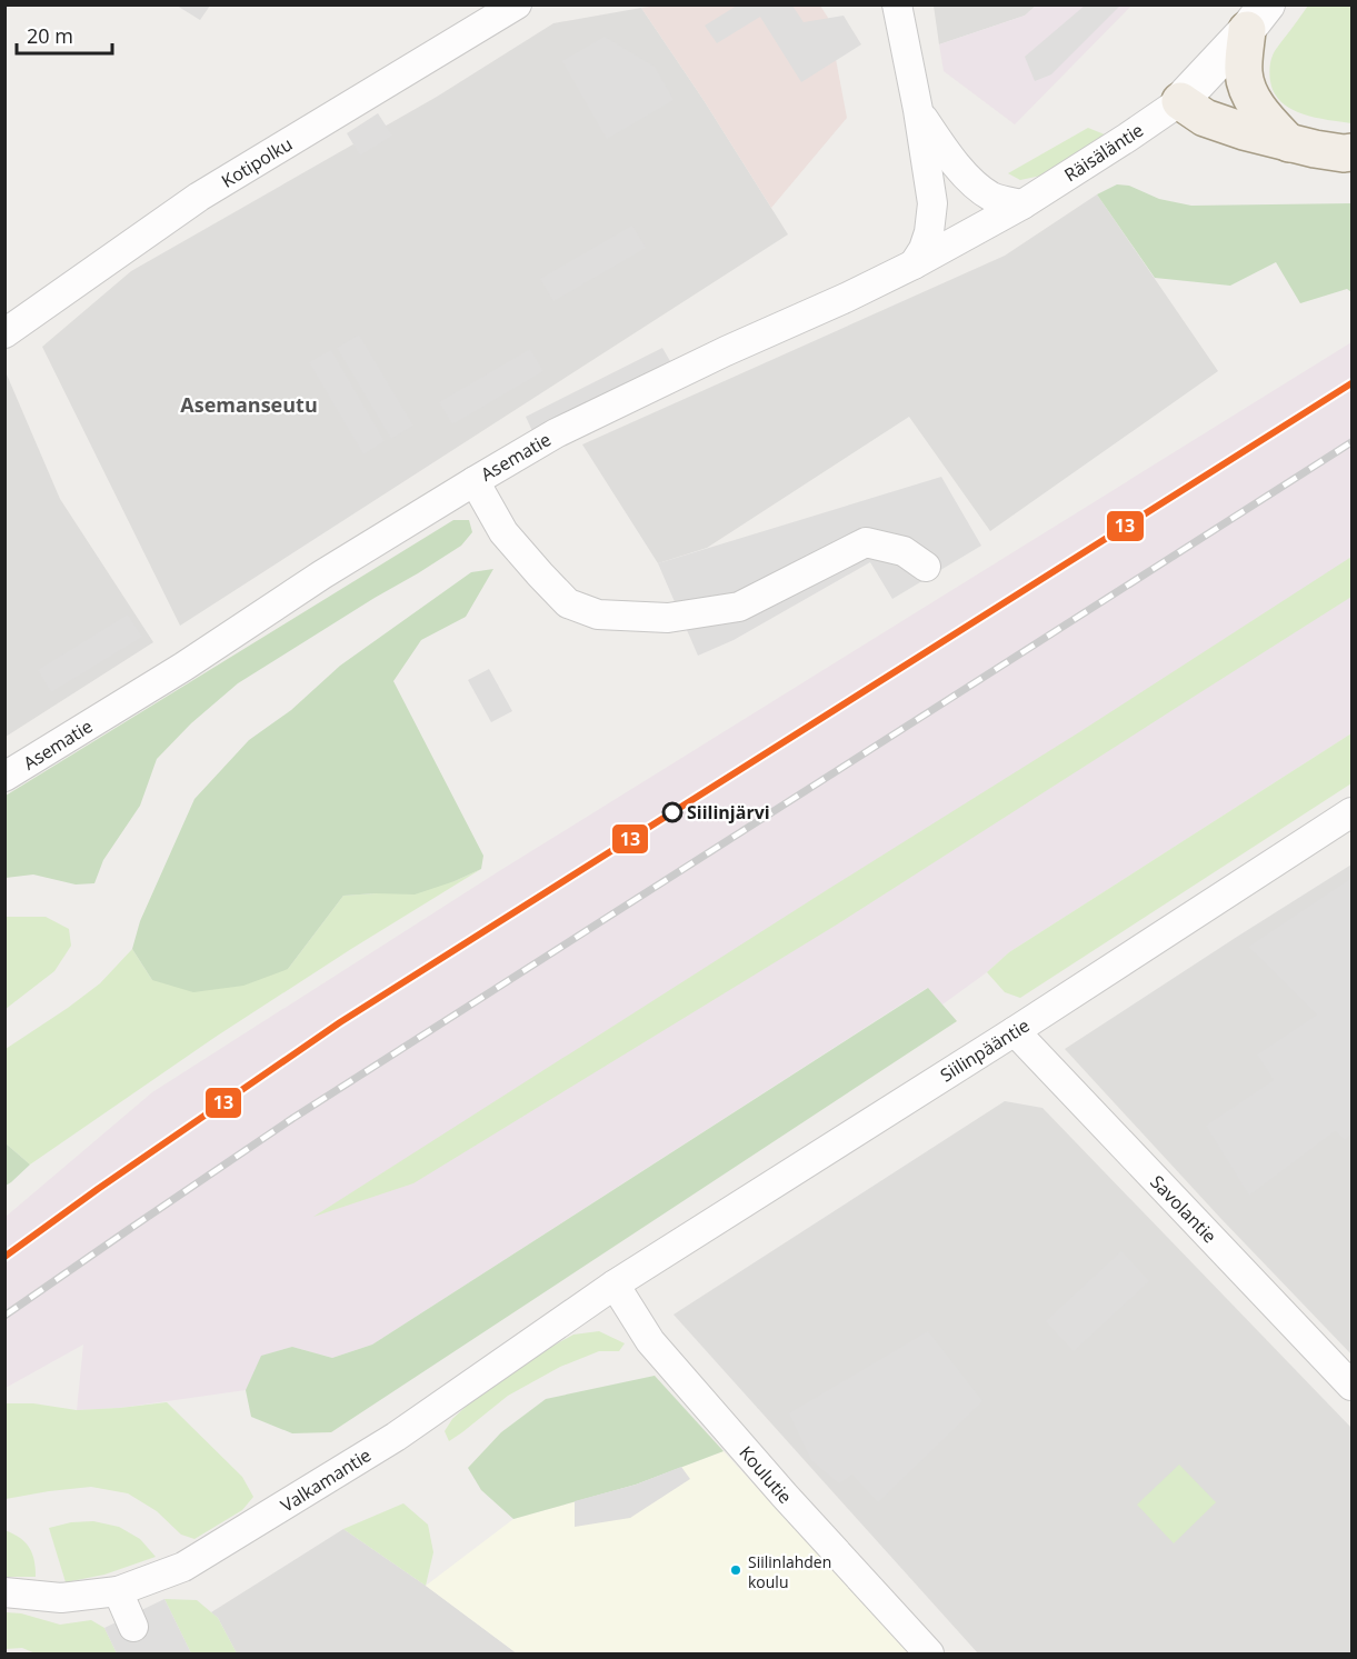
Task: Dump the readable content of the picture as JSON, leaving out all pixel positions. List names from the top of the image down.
{
  "streets": {
    "street": [
      "Räisäläntie",
      "Kotipolku",
      "Asematie",
      "Siilinpääntie",
      "Savolantie",
      "Koulutie",
      "Valkamantie"
    ]
  },
  "crossings": [
    ["Räisäläntie", "Asematie"],
    ["Siilinpääntie", "Savolantie"],
    ["Siilinpääntie", "Koulutie"],
    ["Siilinpääntie", "Valkamantie"],
    ["Koulutie", "Valkamantie"]
  ],
  "districts": ["Asemanseutu"],
  "places": ["Siilinjärvi", "Siilinlahden koulu"],
  "lines": ["transit line 13"],
  "scale_bar": "20 m"
}
